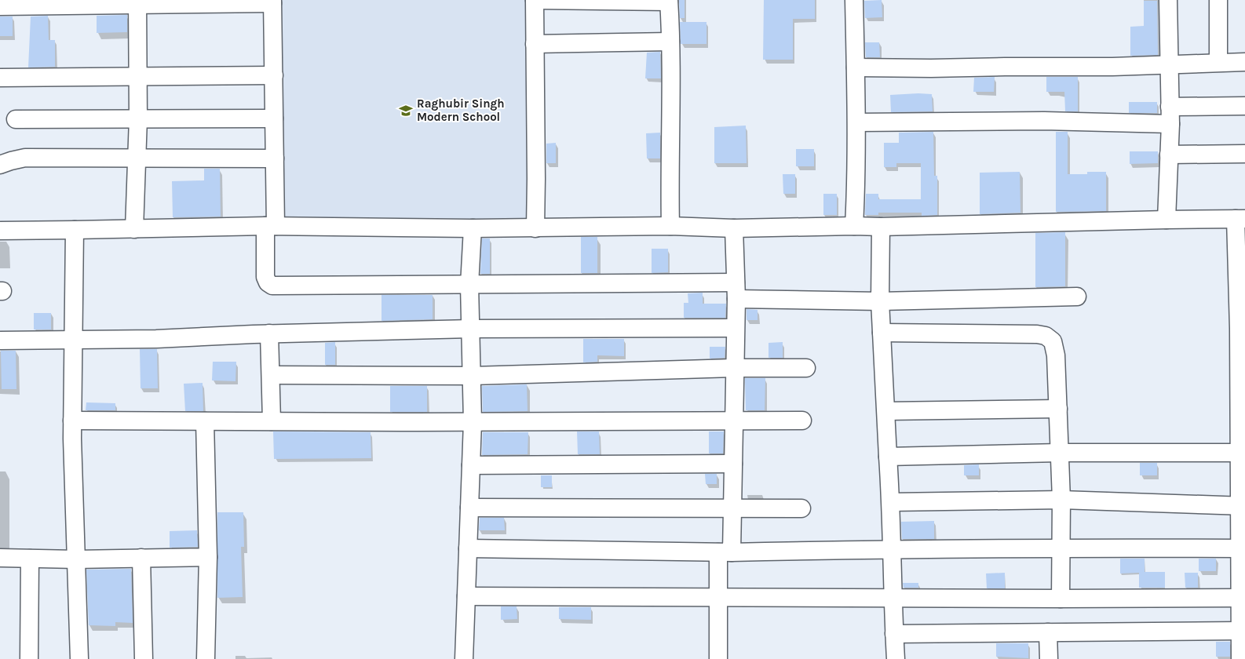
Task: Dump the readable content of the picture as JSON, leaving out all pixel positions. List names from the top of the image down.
{
  "places": {
    "school or university": ["Raghubir Singh Modern School"]
  }
}
